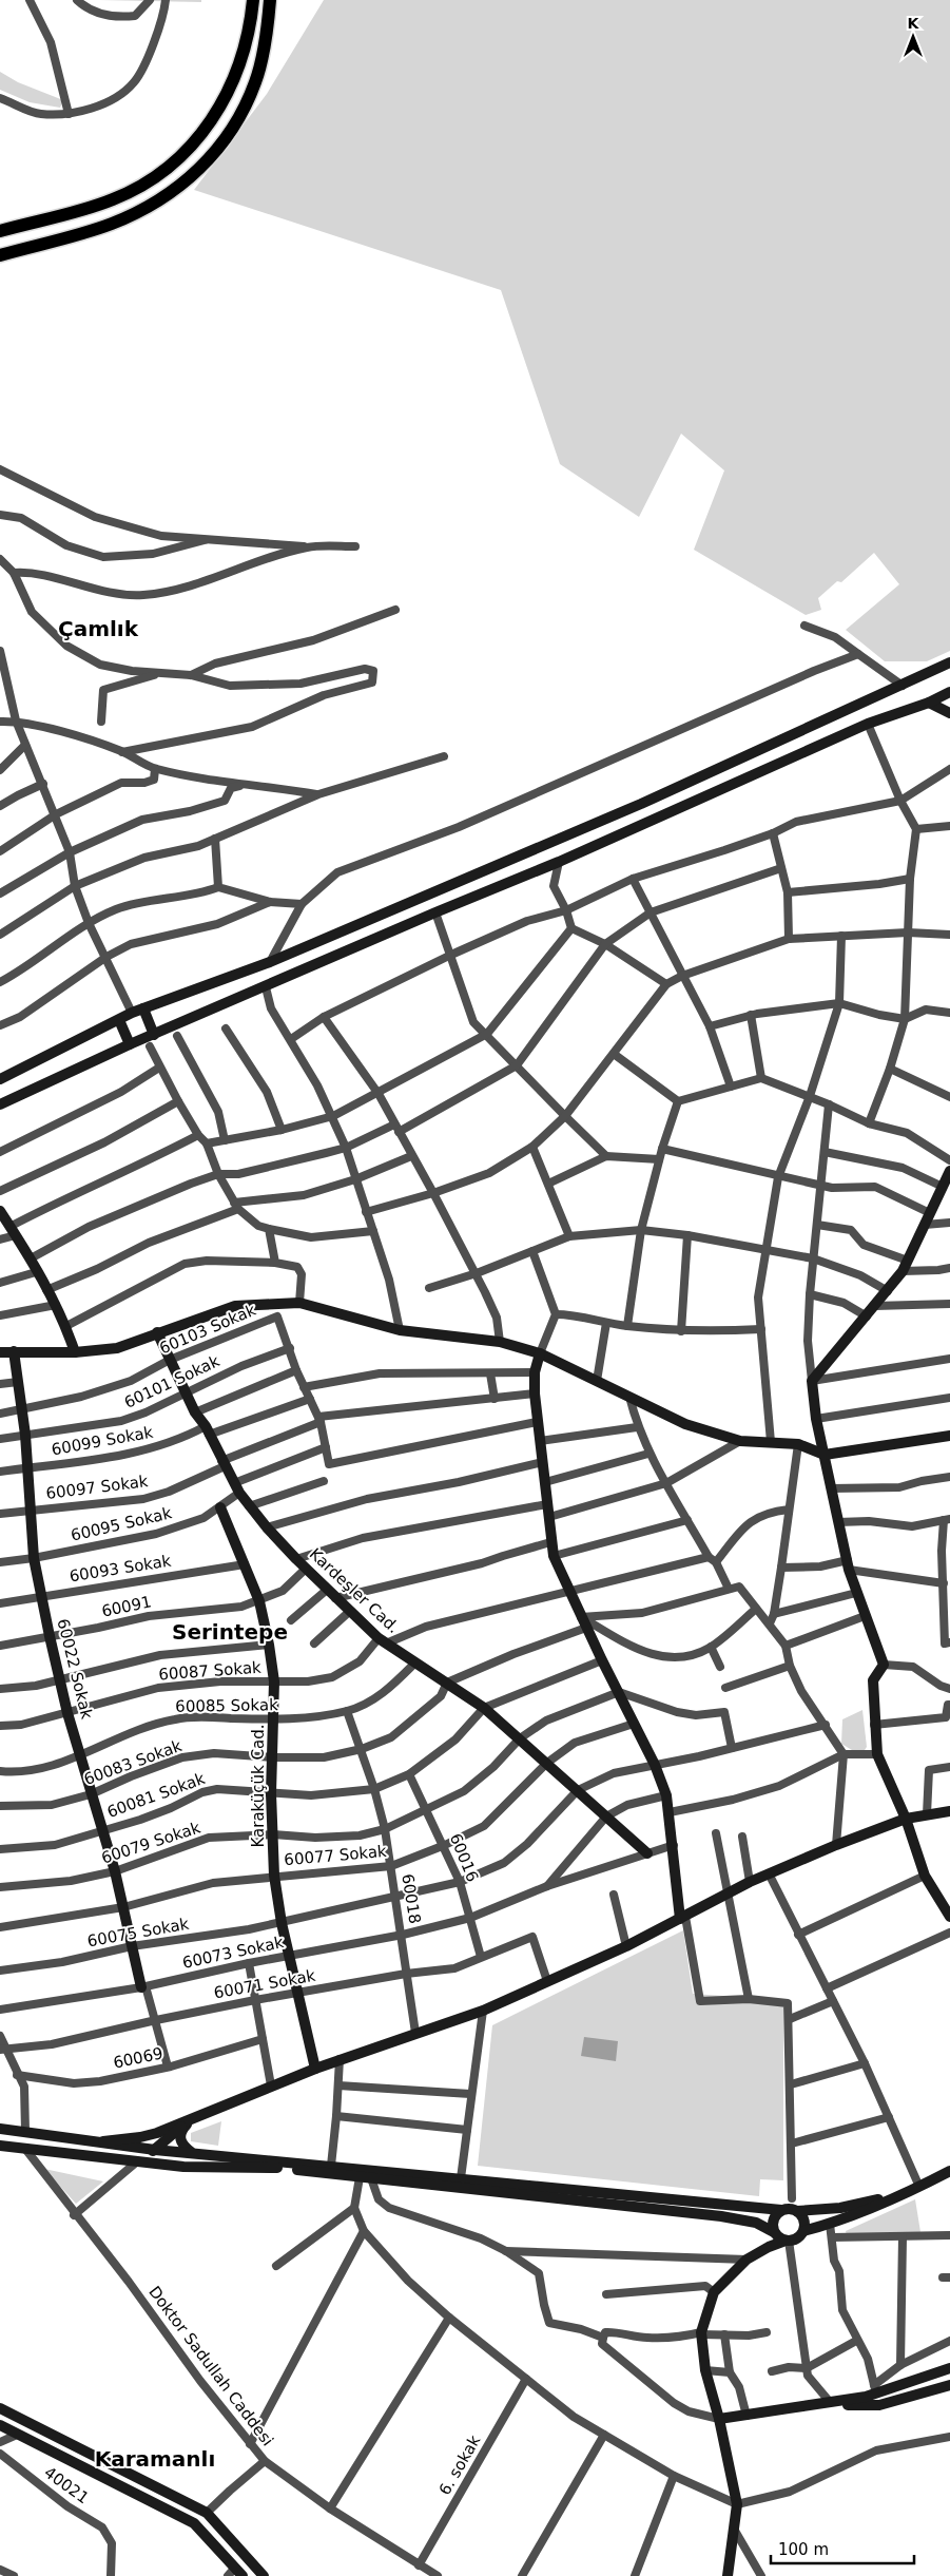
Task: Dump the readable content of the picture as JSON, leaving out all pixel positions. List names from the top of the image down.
{
  "streets": {
    "street": [
      "60103 Sokak",
      "60101 Sokak",
      "60099 Sokak",
      "60097 Sokak",
      "60095 Sokak",
      "60093 Sokak",
      "Kardeşler Cad.",
      "60091",
      "60022 Sokak",
      "60087 Sokak",
      "60085 Sokak",
      "60083 Sokak",
      "Karaküçük Cad.",
      "60081 Sokak",
      "60079 Sokak",
      "60077 Sokak",
      "60016",
      "60018",
      "60075 Sokak",
      "60073 Sokak",
      "60071 Sokak",
      "60069",
      "Doktor Sadullah Caddesi",
      "6. sokak",
      "40021"
    ]
  },
  "crossings": [
    ["60103 Sokak", "60101 Sokak"],
    ["60103 Sokak", "60099 Sokak"],
    ["60103 Sokak", "60097 Sokak"],
    ["60103 Sokak", "60095 Sokak"],
    ["60103 Sokak", "Kardeşler Cad."],
    ["60103 Sokak", "60022 Sokak"],
    ["60101 Sokak", "Kardeşler Cad."],
    ["60101 Sokak", "60022 Sokak"],
    ["60099 Sokak", "Kardeşler Cad."],
    ["60099 Sokak", "60022 Sokak"],
    ["60097 Sokak", "Kardeşler Cad."],
    ["60097 Sokak", "60022 Sokak"],
    ["60095 Sokak", "Kardeşler Cad."],
    ["60095 Sokak", "60022 Sokak"],
    ["60095 Sokak", "Karaküçük Cad."],
    ["60093 Sokak", "60022 Sokak"],
    ["60093 Sokak", "Karaküçük Cad."],
    ["Kardeşler Cad.", "60091"],
    ["Kardeşler Cad.", "60087 Sokak"],
    ["Kardeşler Cad.", "60085 Sokak"],
    ["Kardeşler Cad.", "60083 Sokak"],
    ["Kardeşler Cad.", "60081 Sokak"],
    ["Kardeşler Cad.", "60079 Sokak"],
    ["Kardeşler Cad.", "60077 Sokak"],
    ["Kardeşler Cad.", "60075 Sokak"],
    ["Kardeşler Cad.", "60073 Sokak"],
    ["60091", "60022 Sokak"],
    ["60091", "Karaküçük Cad."],
    ["60022 Sokak", "60087 Sokak"],
    ["60022 Sokak", "60085 Sokak"],
    ["60022 Sokak", "60083 Sokak"],
    ["60022 Sokak", "60081 Sokak"],
    ["60022 Sokak", "60079 Sokak"],
    ["60022 Sokak", "60077 Sokak"],
    ["60022 Sokak", "60075 Sokak"],
    ["60022 Sokak", "60073 Sokak"],
    ["60087 Sokak", "Karaküçük Cad."],
    ["60085 Sokak", "Karaküçük Cad."],
    ["60085 Sokak", "60018"],
    ["60083 Sokak", "Karaküçük Cad."],
    ["60083 Sokak", "60018"],
    ["Karaküçük Cad.", "60081 Sokak"],
    ["Karaküçük Cad.", "60079 Sokak"],
    ["Karaküçük Cad.", "60077 Sokak"],
    ["Karaküçük Cad.", "60075 Sokak"],
    ["Karaküçük Cad.", "60073 Sokak"],
    ["Karaküçük Cad.", "60071 Sokak"],
    ["60081 Sokak", "60016"],
    ["60081 Sokak", "60018"],
    ["60079 Sokak", "60016"],
    ["60079 Sokak", "60018"],
    ["60077 Sokak", "60016"],
    ["60077 Sokak", "60018"],
    ["60016", "60075 Sokak"],
    ["60016", "60073 Sokak"],
    ["60016", "60071 Sokak"],
    ["60018", "60075 Sokak"],
    ["60018", "60073 Sokak"],
    ["60018", "60071 Sokak"],
    ["Doktor Sadullah Caddesi", "6. sokak"]
  ],
  "districts": ["Çamlık", "Serintepe", "Karamanlı"],
  "scale_bar": "100 m",
  "north": "top"
}
